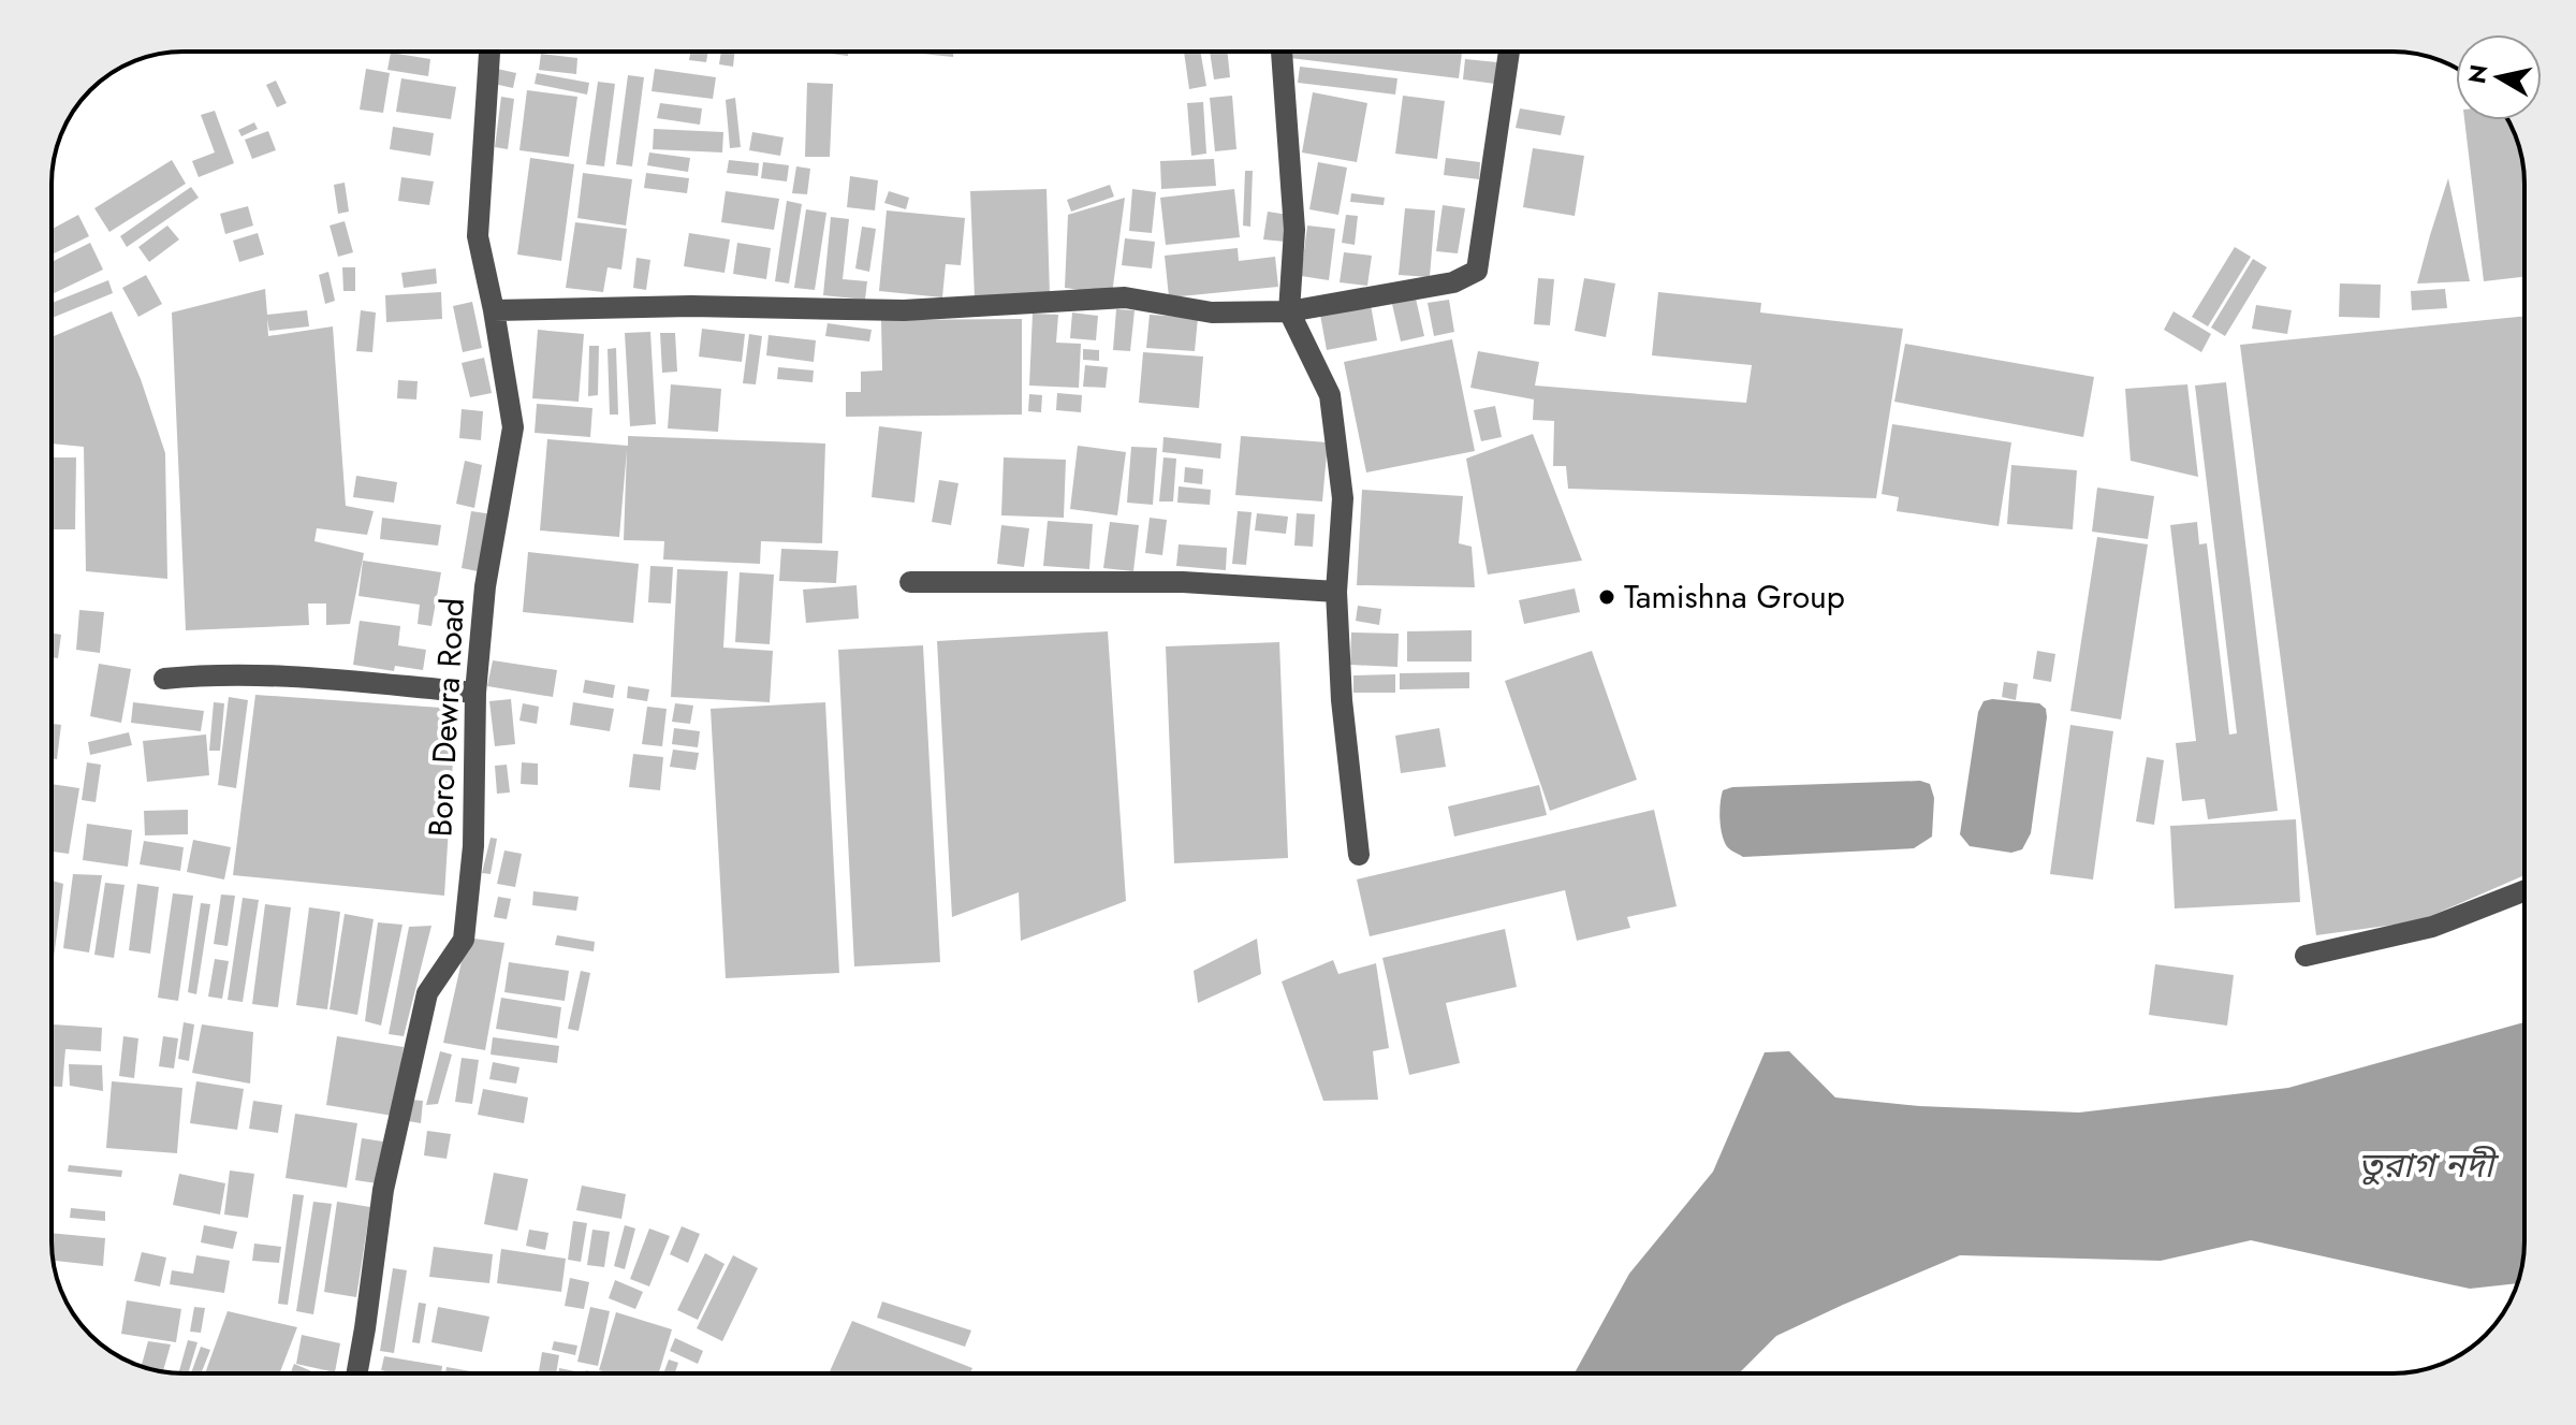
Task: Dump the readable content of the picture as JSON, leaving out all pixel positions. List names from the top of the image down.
{
  "streets": {
    "street": ["Boro Dewra Road"]
  },
  "water": ["তুরাগ নদী"],
  "places": ["Tamishna Group"],
  "north": "left"
}
